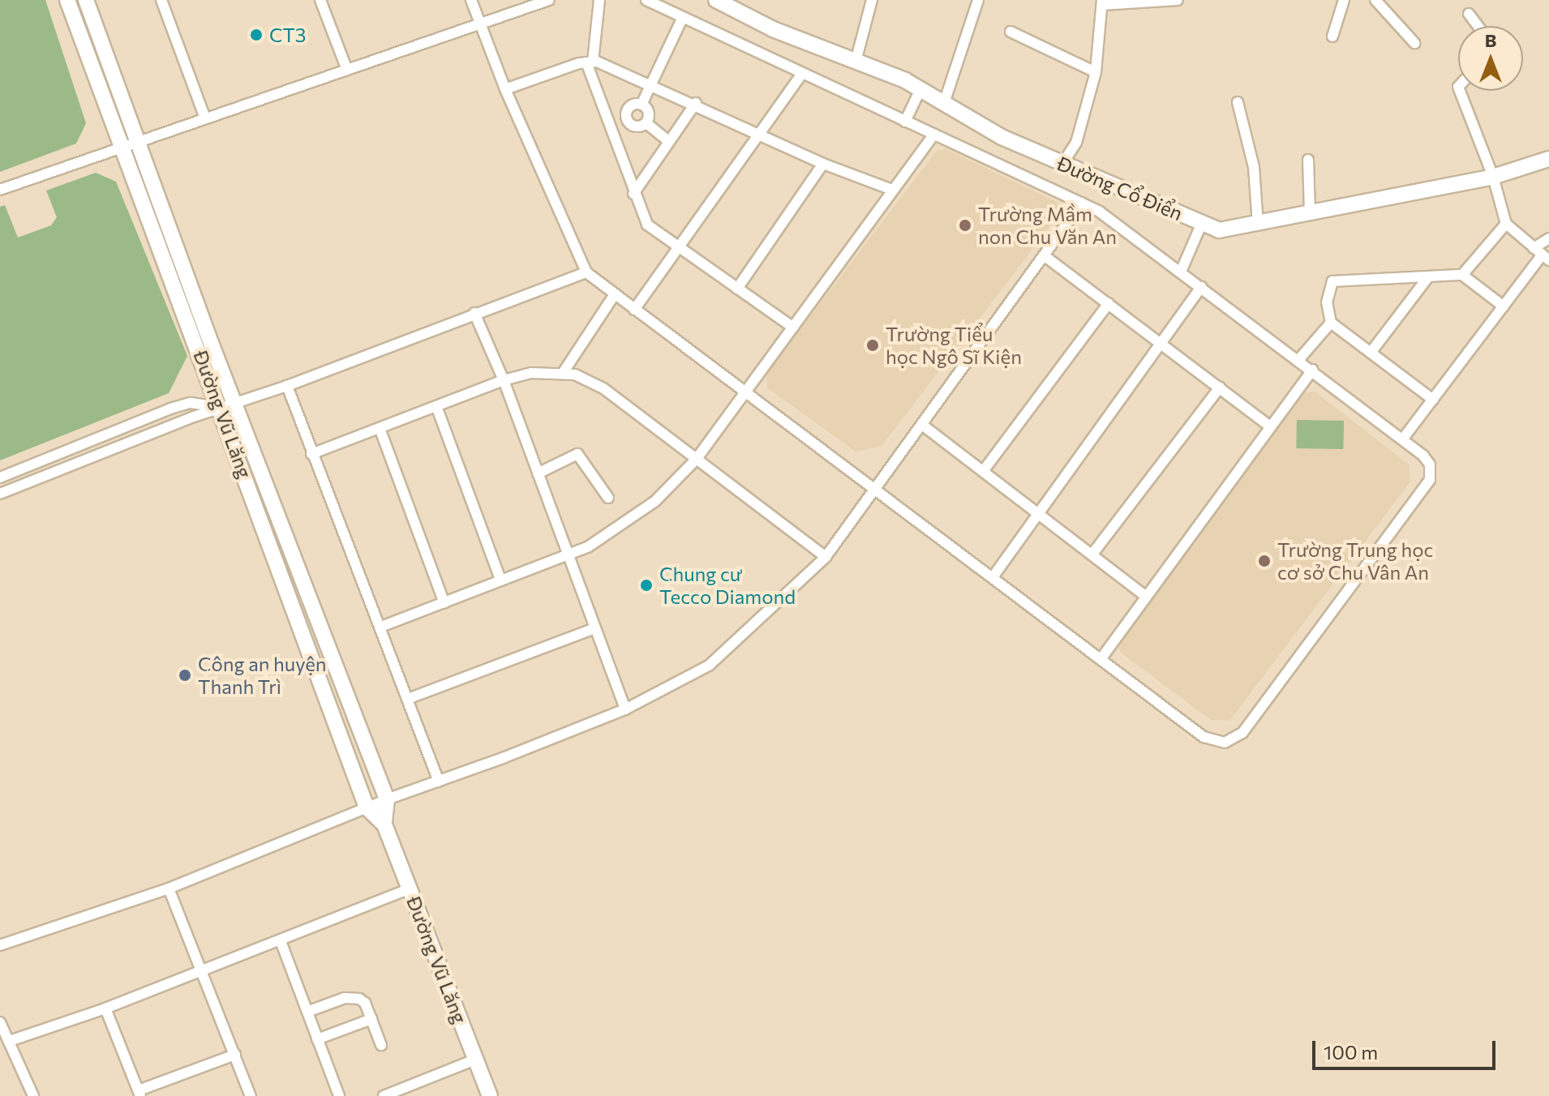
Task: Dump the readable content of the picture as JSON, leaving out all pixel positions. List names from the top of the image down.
{
  "streets": {
    "main road": ["Đường Cổ Điển", "Đường Vũ Lăng"]
  },
  "places": [
    "CT3",
    "Trường Mầm non Chu Văn An",
    "Trường Tiểu học Ngô Sĩ Kiện",
    "Trường Trung học cơ sở Chu Vân An",
    "Chung cư Tecco Diamond",
    "Công an huyện Thanh Trì"
  ],
  "scale_bar": "100 m",
  "north": "top"
}
